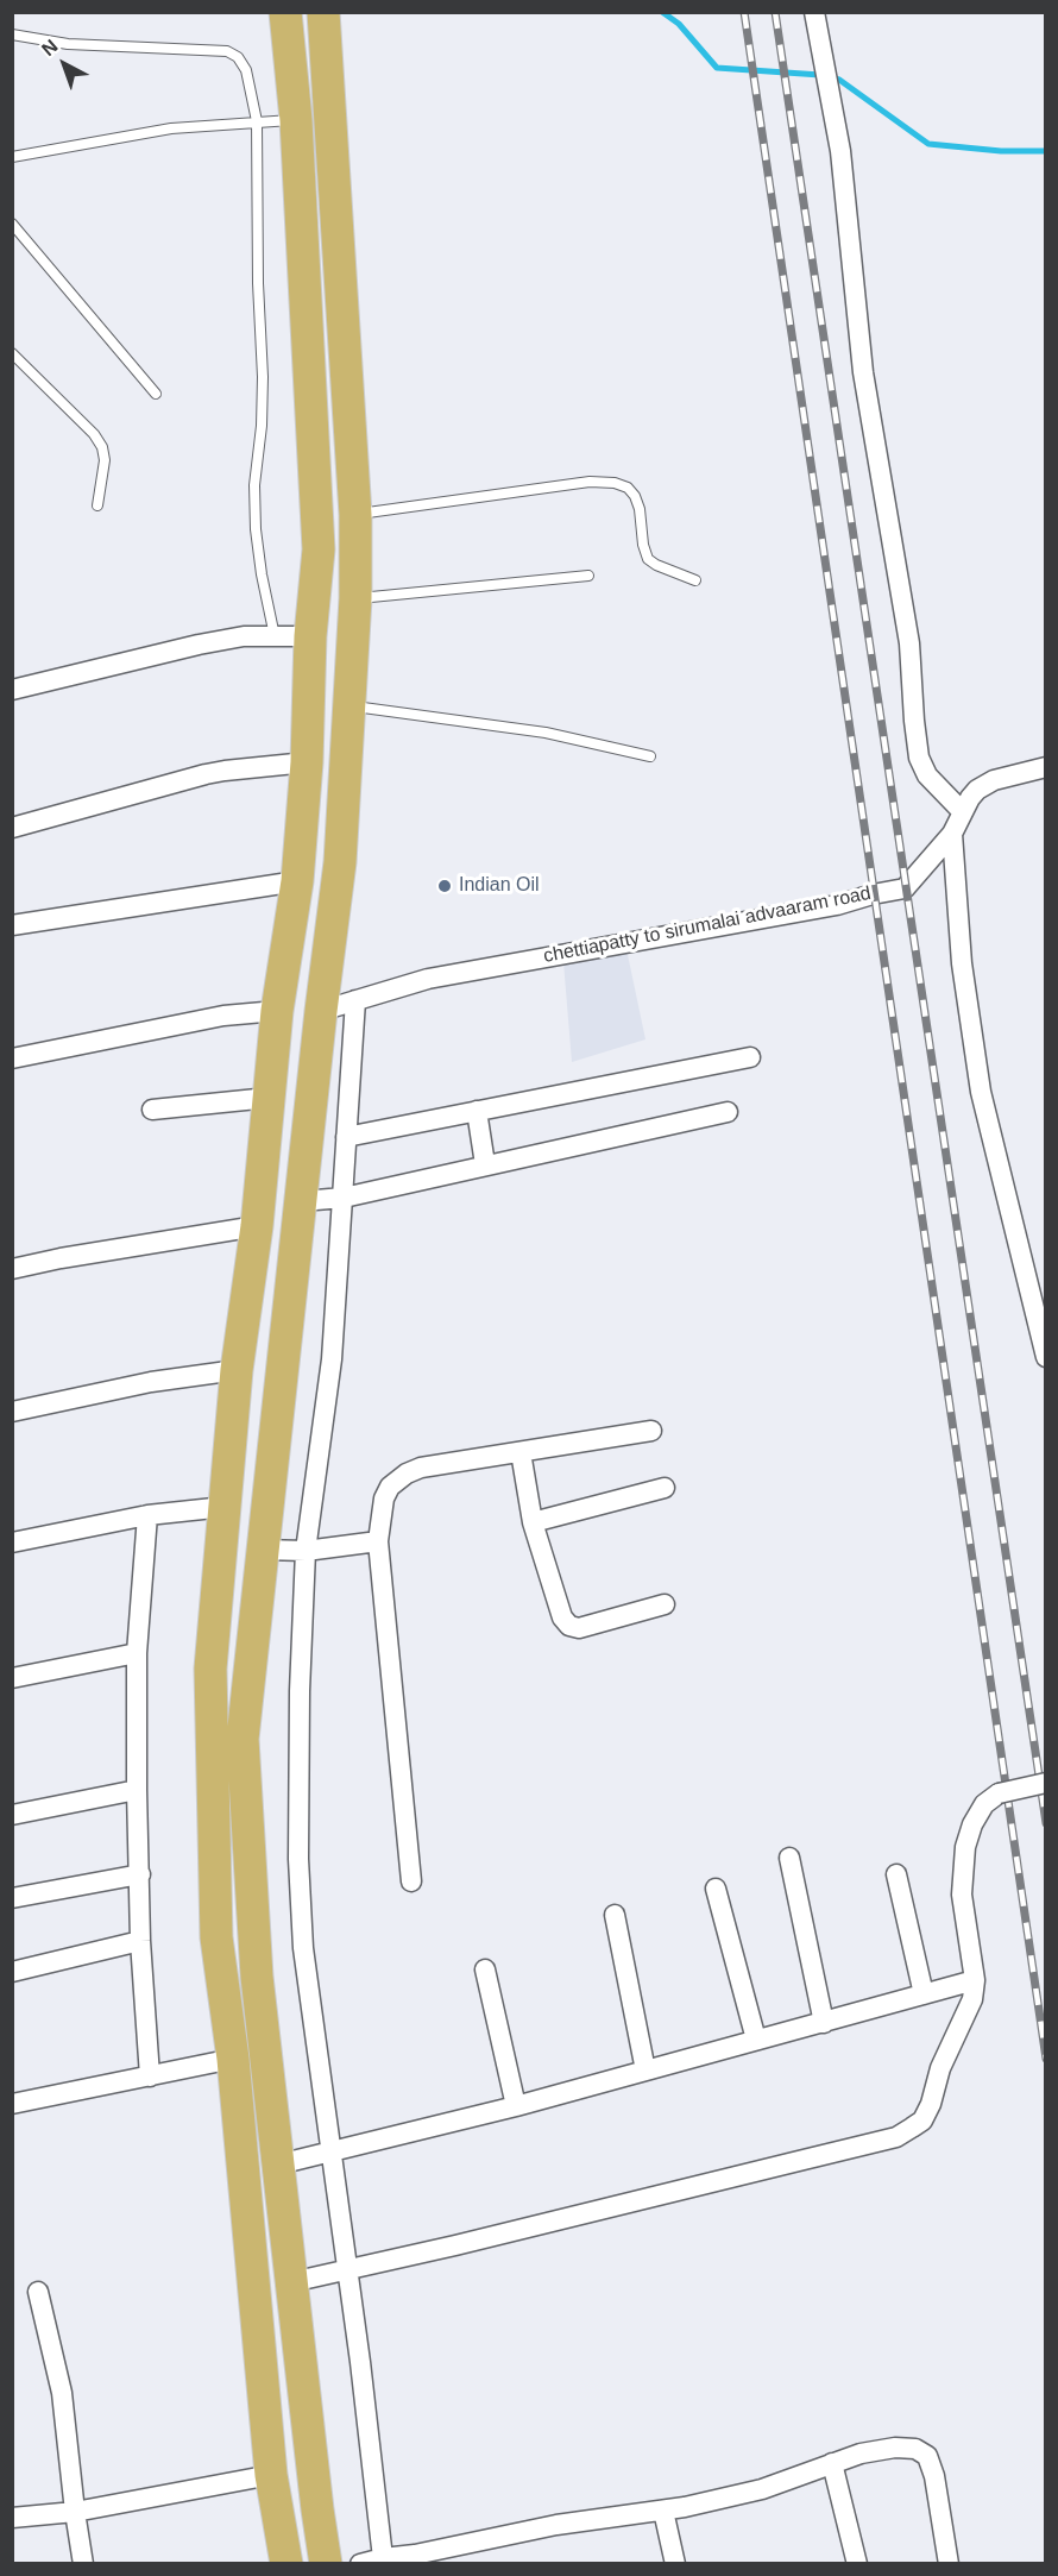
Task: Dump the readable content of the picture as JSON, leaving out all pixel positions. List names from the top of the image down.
{
  "streets": {
    "street": ["chettiapatty to sirumalai advaaram road"]
  },
  "places": ["Indian Oil"],
  "north": "top left"
}
